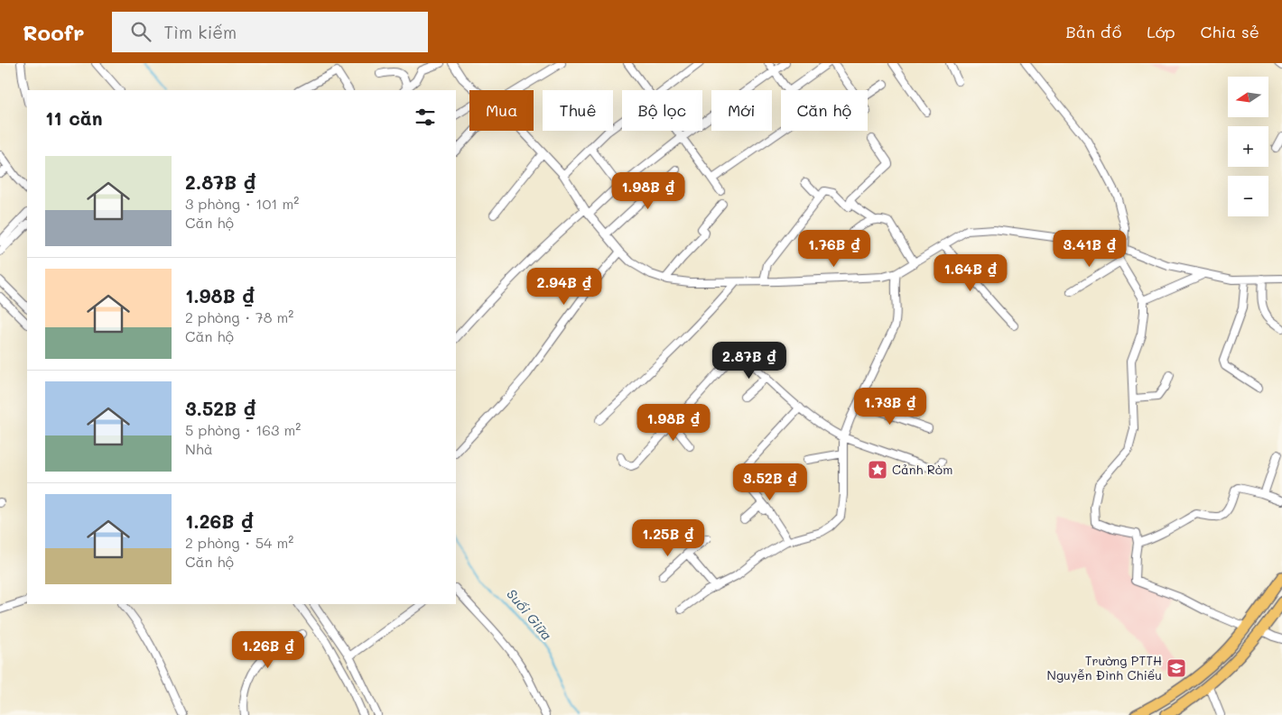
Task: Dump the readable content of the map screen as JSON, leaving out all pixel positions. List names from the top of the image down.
{
  "water": ["Suối Giữa"],
  "places": {
    "place": ["Cảnh Ròm"],
    "school or university": ["Trường PTTH Nguyễn Đình Chiểu"]
  },
  "north": "left",
  "page": {
    "header": "Roofr",
    "search": "Tìm kiếm",
    "nav": ["Bản đồ", "Lớp", "Chia sẻ"],
    "map_buttons": ["+", "−"],
    "chip": [
      "Mua",
      "Thuê",
      "Bộ lọc",
      "Mới",
      "Căn hộ"
    ],
    "heading": "11 căn",
    "list": [
      {
        "name": "2.87B ₫",
        "note": "3 phòng · 101 m² · Căn hộ"
      },
      {
        "name": "1.98B ₫",
        "note": "2 phòng · 78 m² · Căn hộ"
      },
      {
        "name": "3.52B ₫",
        "note": "5 phòng · 163 m² · Nhà"
      },
      {
        "name": "1.26B ₫",
        "note": "2 phòng · 54 m² · Căn hộ"
      }
    ],
    "price": [
      "1.98B ₫",
      "1.76B ₫",
      "3.41B ₫",
      "1.64B ₫",
      "2.94B ₫",
      "2.87B ₫",
      "1.73B ₫",
      "1.98B ₫",
      "3.52B ₫",
      "1.25B ₫",
      "1.26B ₫"
    ]
  }
}
